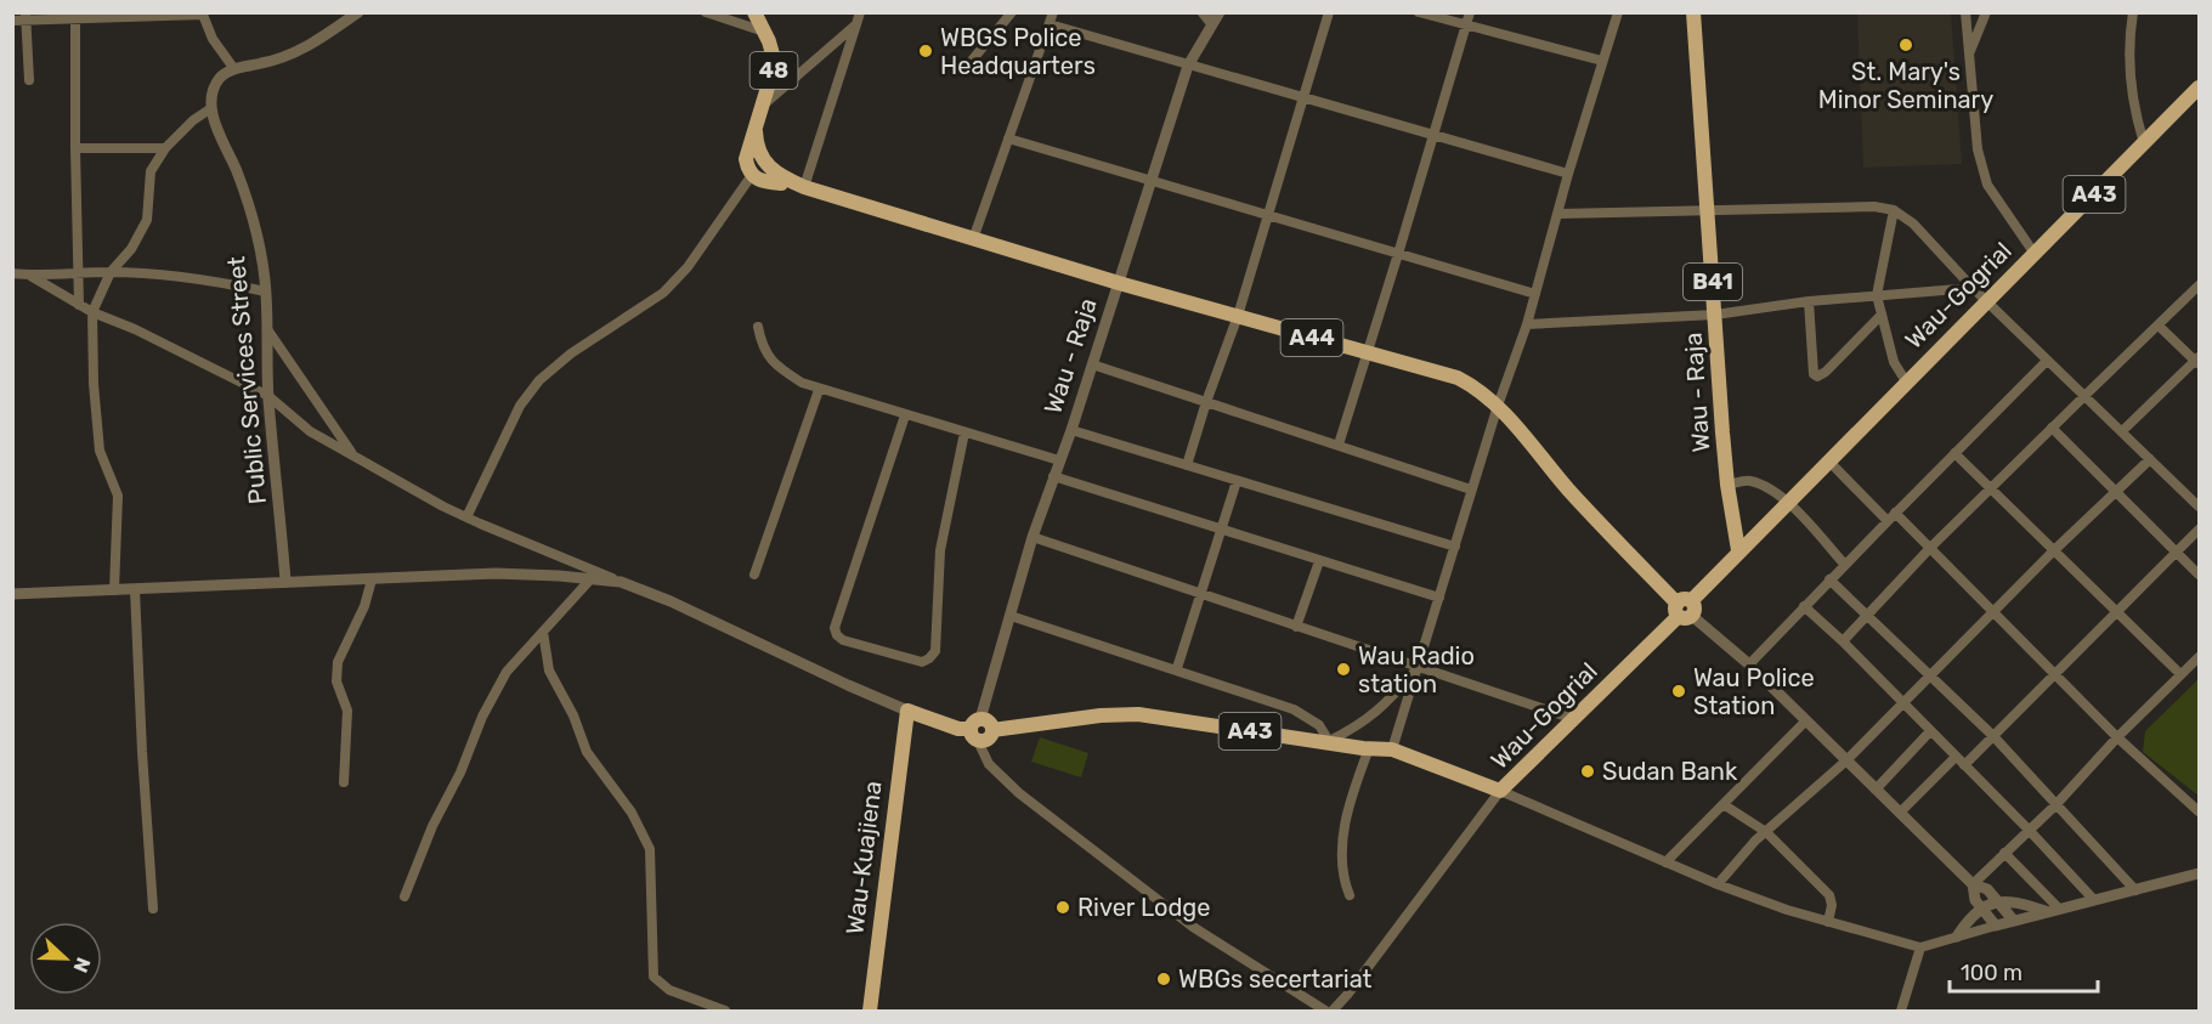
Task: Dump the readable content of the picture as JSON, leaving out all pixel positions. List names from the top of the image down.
{
  "streets": {
    "main road": [
      "48",
      "A43",
      "B41",
      "Wau-Gogrial",
      "A44",
      "Wau - Raja",
      "Wau-Kuajiena"
    ],
    "street": ["Public Services Street"]
  },
  "crossings": [
    ["48", "A44"],
    ["Wau-Gogrial", "A44"],
    ["Wau-Gogrial", "Wau - Raja"],
    ["Wau-Gogrial", "Wau-Kuajiena"],
    ["A44", "Wau - Raja"]
  ],
  "places": [
    "St. Mary's Minor Seminary",
    "WBGS Police Headquarters",
    "Wau Radio station",
    "Wau Police Station",
    "Sudan Bank",
    "River Lodge",
    "WBGs secertariat"
  ],
  "scale_bar": "100 m",
  "north": "right"
}
